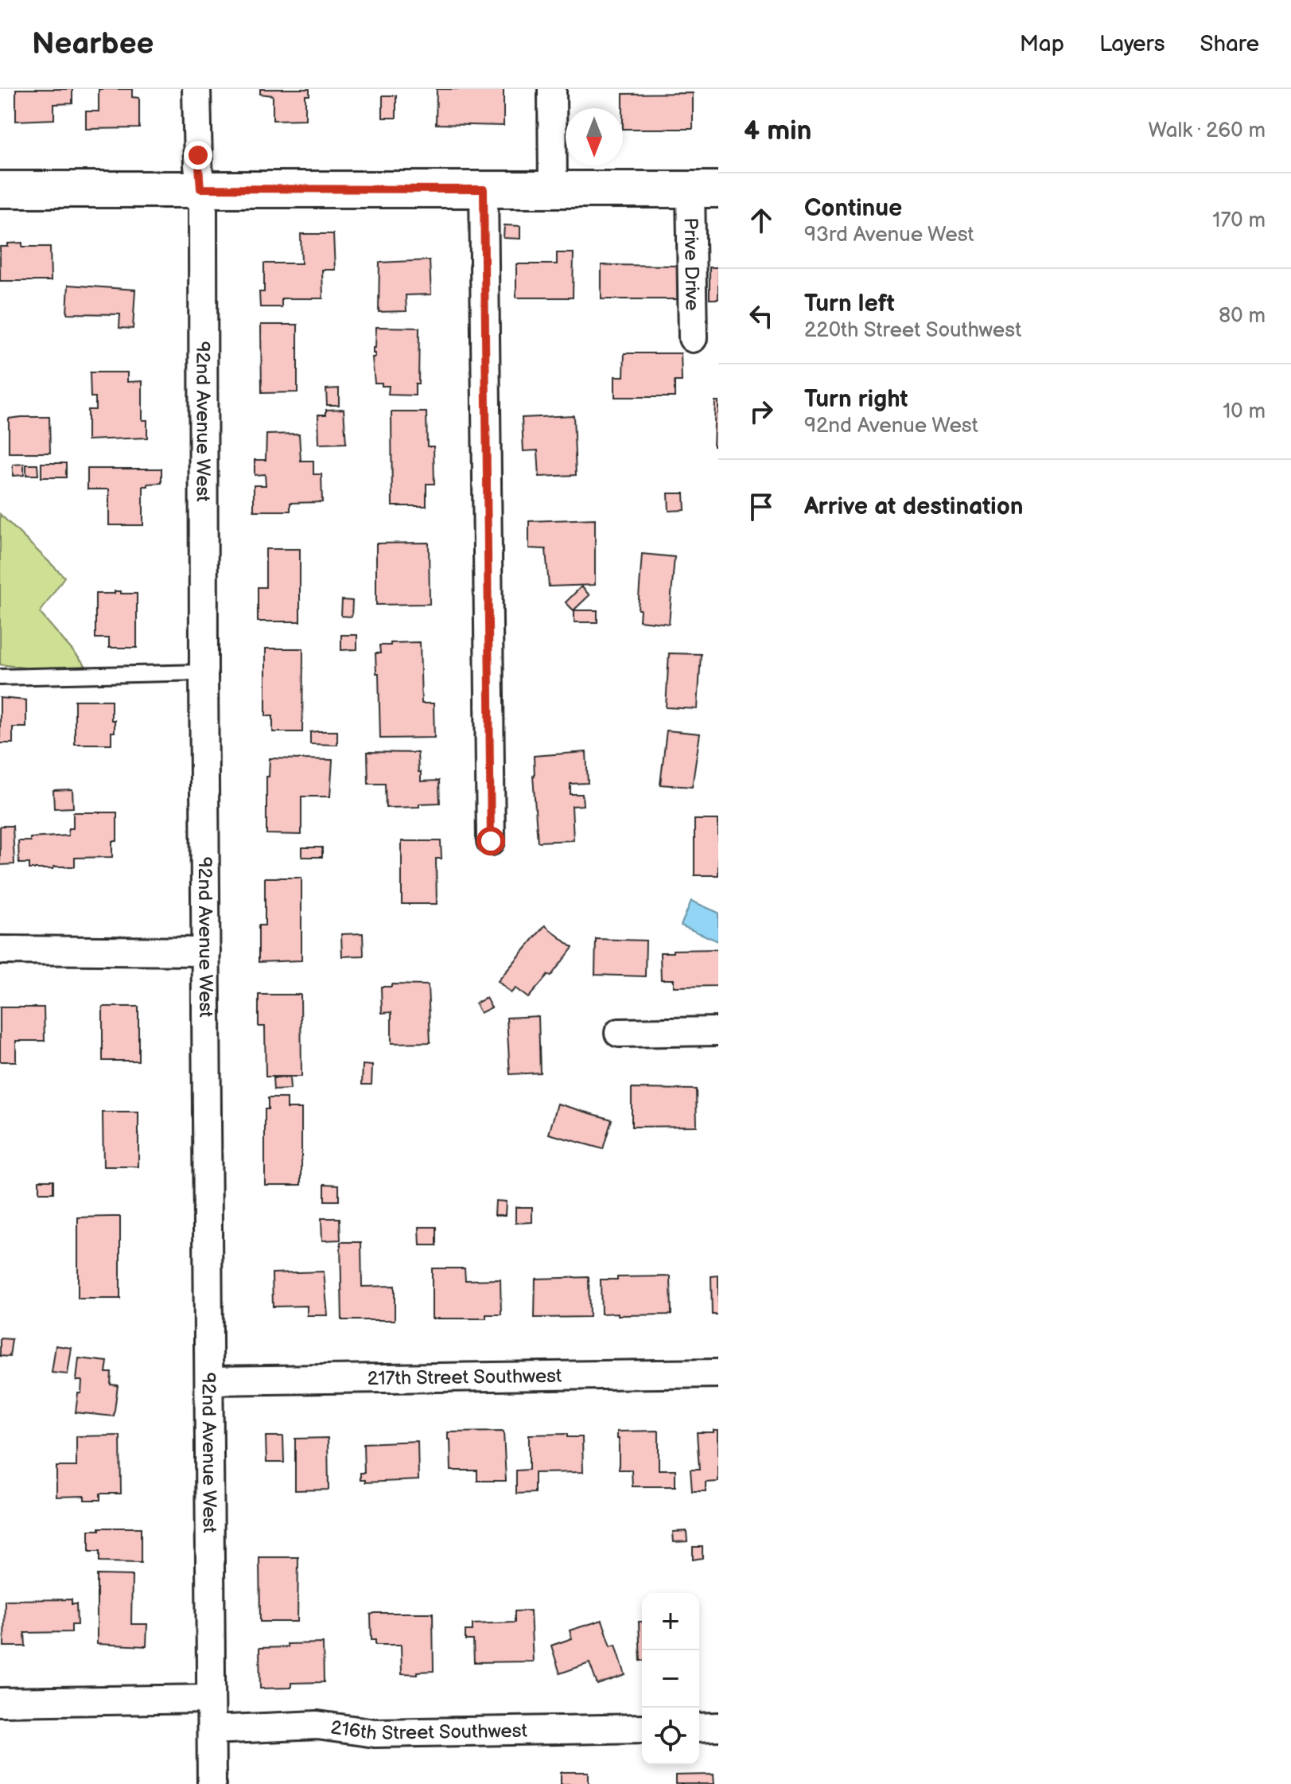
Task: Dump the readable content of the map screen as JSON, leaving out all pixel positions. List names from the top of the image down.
{
  "streets": {
    "street": [
      "Prive Drive",
      "92nd Avenue West",
      "217th Street Southwest",
      "216th Street Southwest"
    ]
  },
  "crossings": [
    ["92nd Avenue West", "217th Street Southwest"],
    ["92nd Avenue West", "216th Street Southwest"]
  ],
  "north": "bottom",
  "page": {
    "header": "Nearbee",
    "nav": ["Map", "Layers", "Share"],
    "heading": ["4 min", "Walk · 260 m"],
    "list": [
      ["Continue", "93rd Avenue West", "170 m"],
      ["Turn left", "220th Street Southwest", "80 m"],
      ["Turn right", "92nd Avenue West", "10 m"],
      "Arrive at destination"
    ],
    "map_buttons": ["+", "−"]
  }
}
